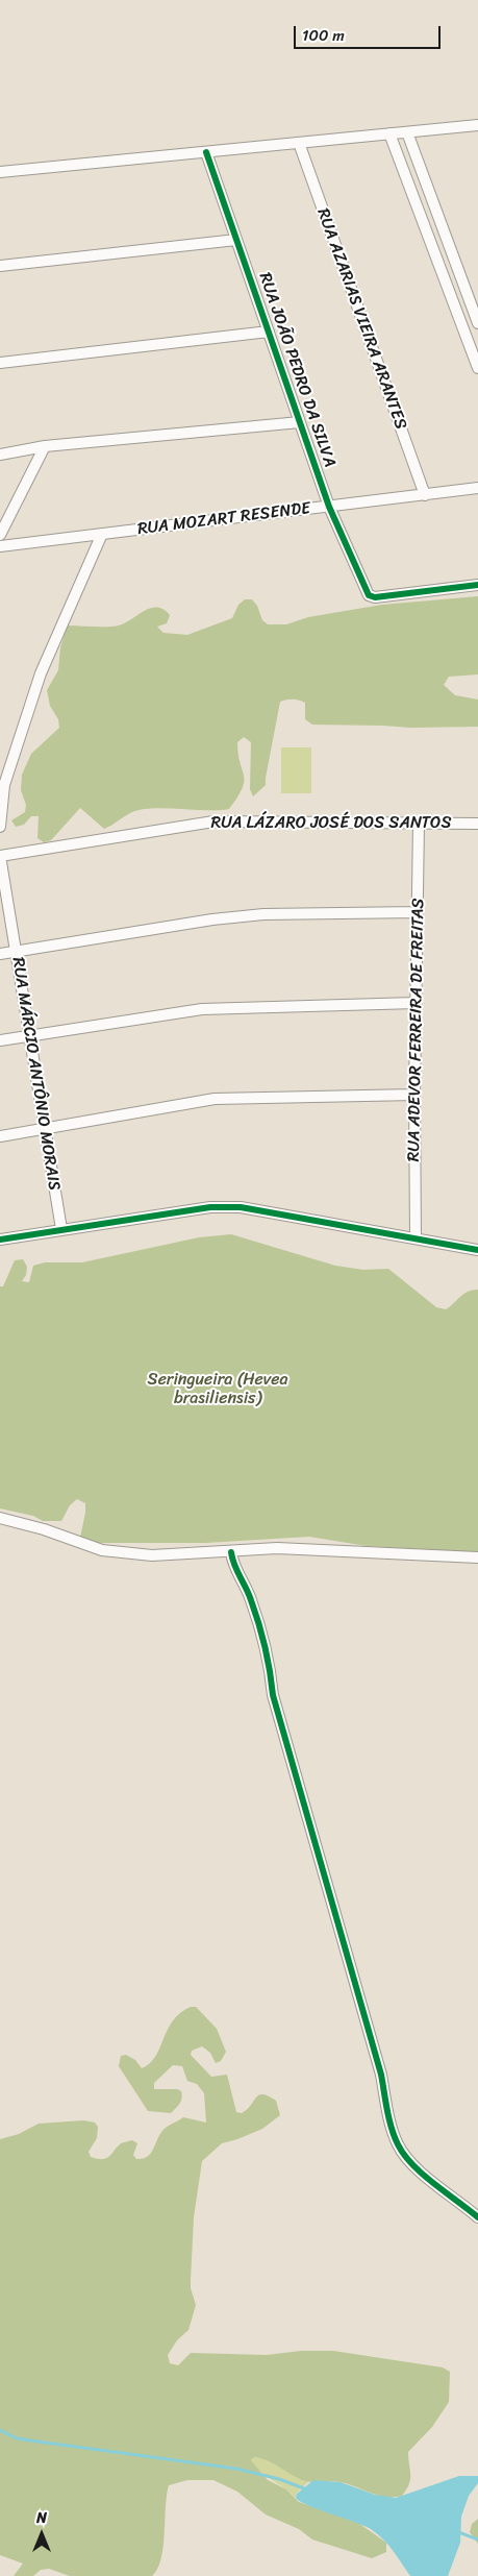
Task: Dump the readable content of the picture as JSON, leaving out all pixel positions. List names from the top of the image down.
{
  "streets": {
    "street": [
      "RUA AZARIAS VIEIRA ARANTES",
      "RUA JOÃO PEDRO DA SILVA",
      "RUA MOZART RESENDE",
      "RUA LÁZARO JOSÉ DOS SANTOS",
      "RUA ADEVOR FERREIRA DE FREITAS",
      "RUA MÁRCIO ANTÔNIO MORAIS"
    ]
  },
  "crossings": [
    ["RUA AZARIAS VIEIRA ARANTES", "RUA MOZART RESENDE"],
    ["RUA JOÃO PEDRO DA SILVA", "RUA MOZART RESENDE"],
    ["RUA LÁZARO JOSÉ DOS SANTOS", "RUA ADEVOR FERREIRA DE FREITAS"],
    ["RUA LÁZARO JOSÉ DOS SANTOS", "RUA MÁRCIO ANTÔNIO MORAIS"]
  ],
  "parks": ["Seringueira (Hevea brasiliensis)"],
  "scale_bar": "100 m",
  "north": "top"
}
